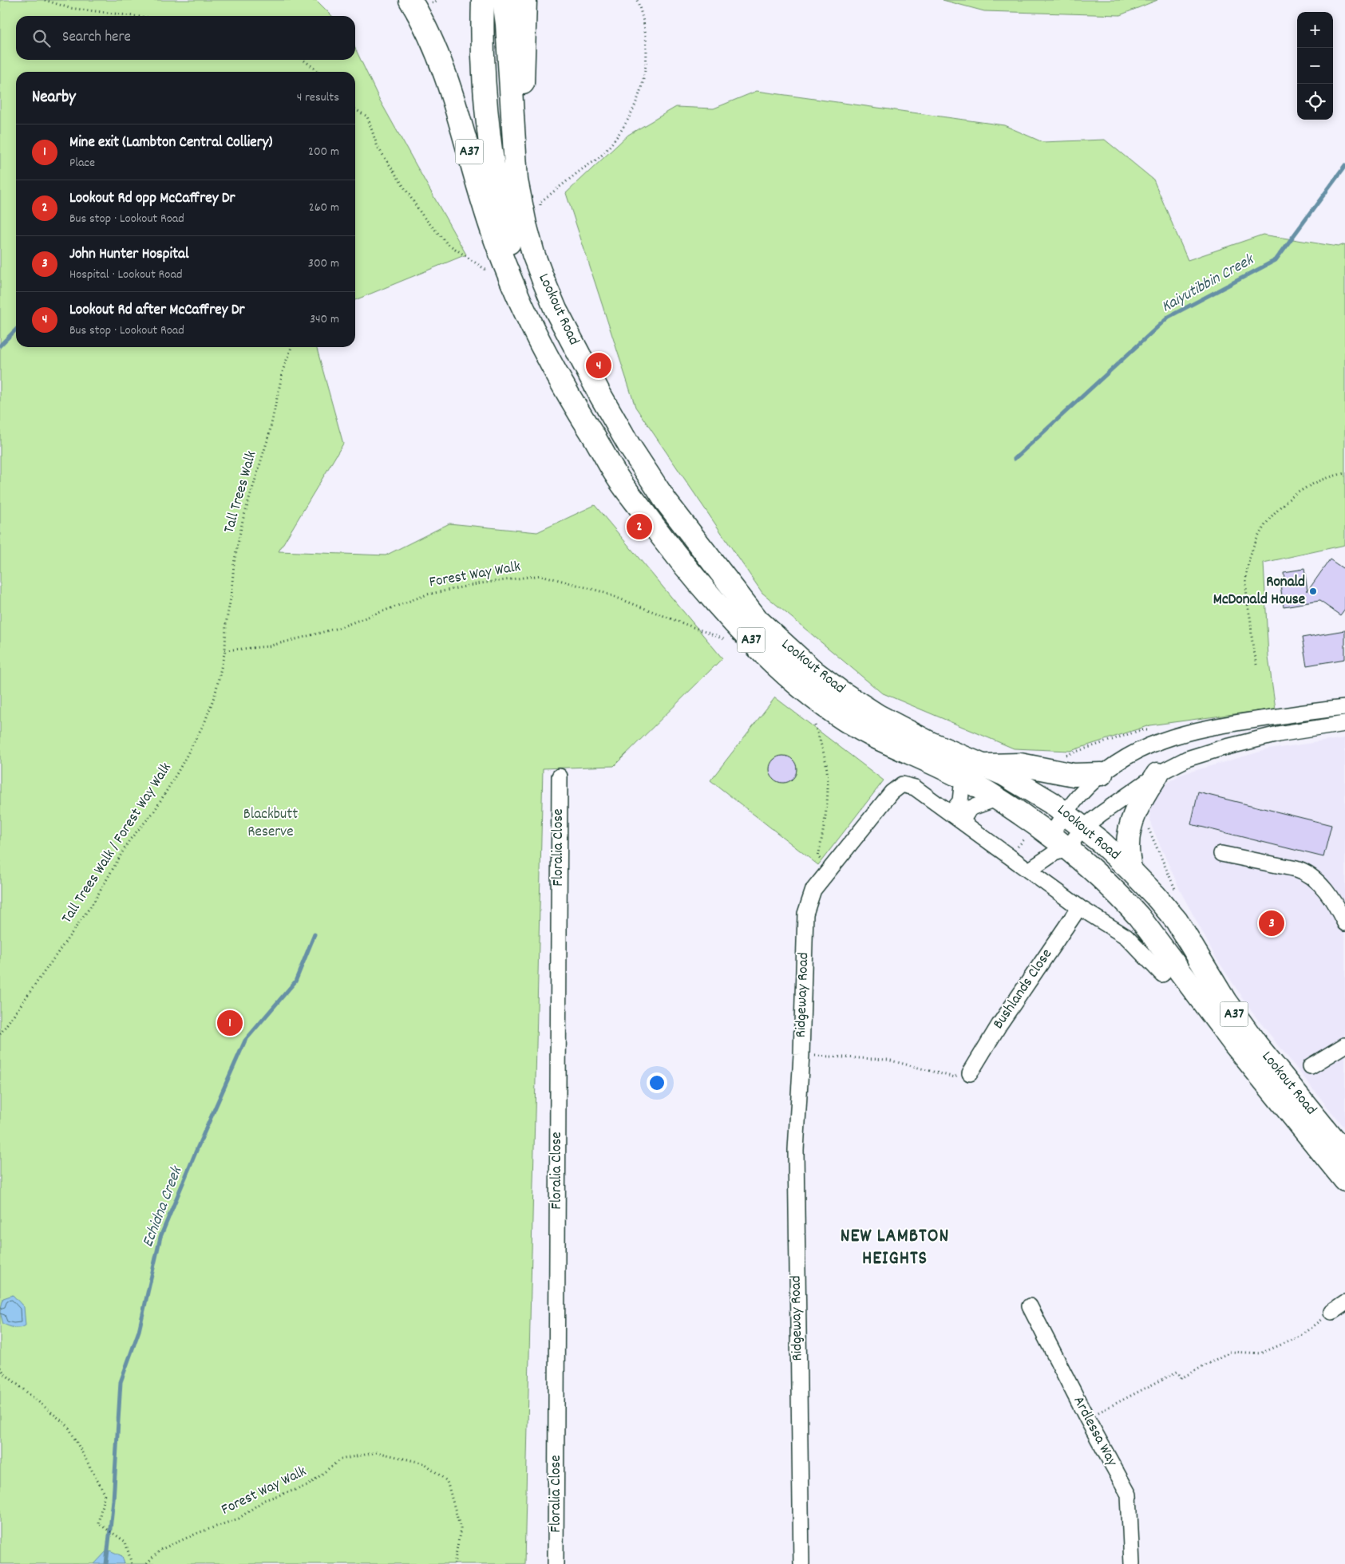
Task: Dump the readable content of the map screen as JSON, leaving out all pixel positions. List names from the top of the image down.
{
  "streets": {
    "highway": ["A37", "Lookout Road"],
    "street": [
      "Floralia Close",
      "Bushlands Close",
      "Ridgeway Road",
      "Ardlessa Way"
    ],
    "path": ["Tall Trees Walk", "Forest Way Walk", "Tall Trees Walk / Forest Way Walk"]
  },
  "crossings": [
    ["Tall Trees Walk", "Forest Way Walk"],
    ["Tall Trees Walk", "Tall Trees Walk / Forest Way Walk"],
    ["Forest Way Walk", "Tall Trees Walk / Forest Way Walk"],
    ["Bushlands Close", "Ridgeway Road"]
  ],
  "districts": ["NEW LAMBTON HEIGHTS"],
  "water": ["Kaiyutibbin Creek", "Echidna Creek"],
  "parks": ["Blackbutt Reserve"],
  "places": ["Ronald McDonald House"],
  "page": {
    "map_buttons": ["+", "−"],
    "search": "Search here",
    "heading": ["Nearby", "4 results"],
    "list": [
      {
        "mark": "1",
        "name": "Mine exit (Lambton Central Colliery)",
        "note": "Place",
        "value": "200 m"
      },
      {
        "mark": "2",
        "name": "Lookout Rd opp McCaffrey Dr",
        "note": "Bus stop · Lookout Road",
        "value": "260 m"
      },
      {
        "mark": "3",
        "name": "John Hunter Hospital",
        "note": "Hospital · Lookout Road",
        "value": "300 m"
      },
      {
        "mark": "4",
        "name": "Lookout Rd after McCaffrey Dr",
        "note": "Bus stop · Lookout Road",
        "value": "340 m"
      }
    ],
    "pins": [
      "4",
      "2",
      "3",
      "1"
    ]
  }
}
